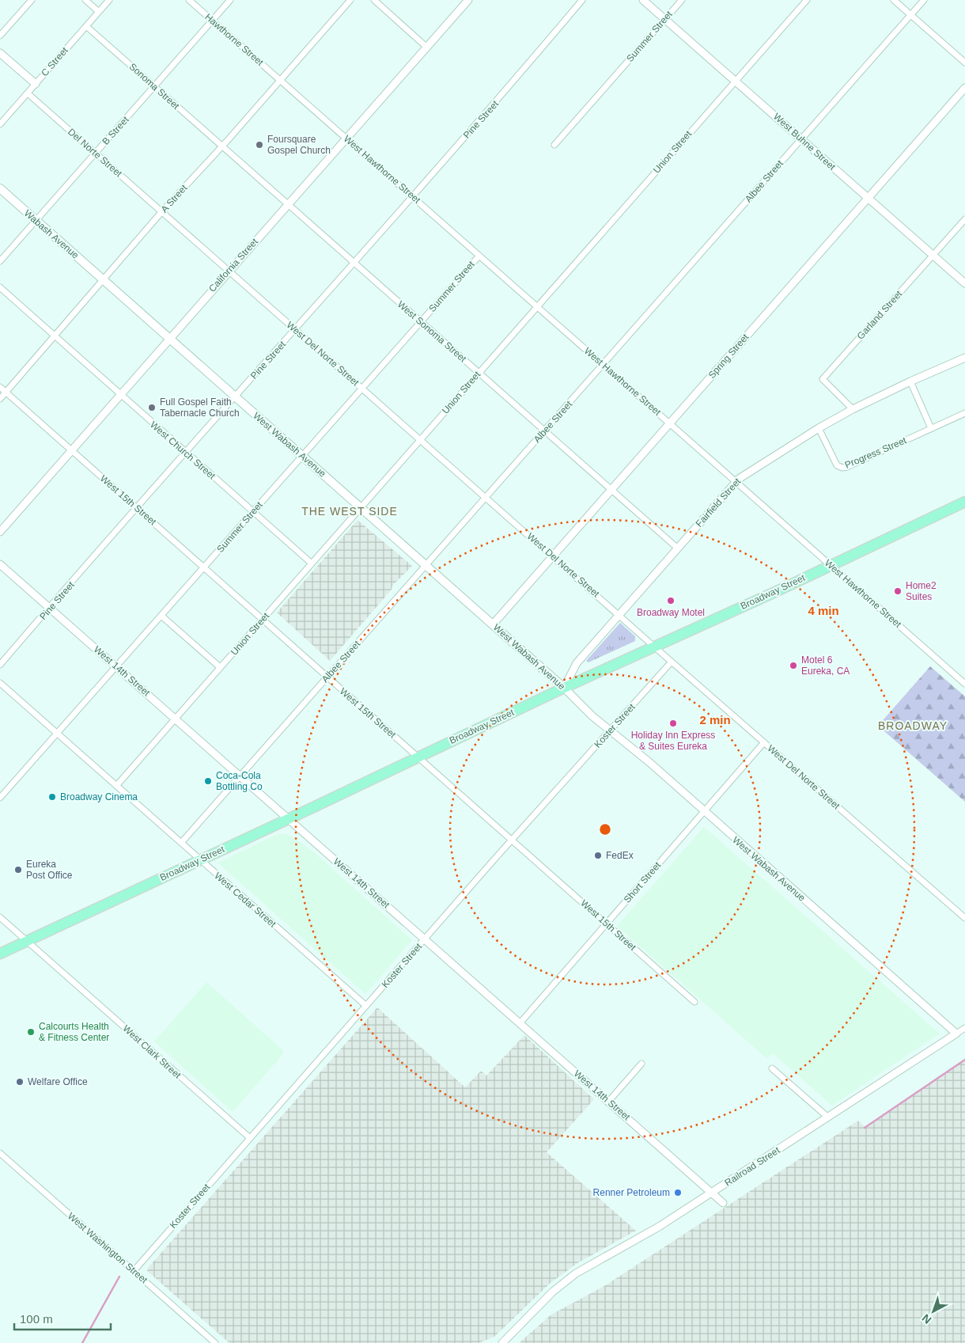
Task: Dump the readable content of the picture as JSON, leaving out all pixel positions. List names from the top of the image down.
{
  "streets": {
    "highway": ["Broadway Street"],
    "main road": ["Wabash Avenue", "West Wabash Avenue"],
    "street": [
      "Summer Street",
      "Hawthorne Street",
      "C Street",
      "Sonoma Street",
      "Pine Street",
      "B Street",
      "West Buhne Street",
      "Union Street",
      "Del Norte Street",
      "West Hawthorne Street",
      "Albee Street",
      "A Street",
      "California Street",
      "Garland Street",
      "West Sonoma Street",
      "West Del Norte Street",
      "Spring Street",
      "West Church Street",
      "Progress Street",
      "West 15th Street",
      "Fairfield Street",
      "West 14th Street",
      "Koster Street",
      "Short Street",
      "West Cedar Street",
      "West Clark Street",
      "Railroad Street",
      "West Washington Street"
    ]
  },
  "crossings": [
    ["Summer Street", "West Buhne Street"],
    ["Summer Street", "West Hawthorne Street"],
    ["Summer Street", "West Sonoma Street"],
    ["Summer Street", "West Del Norte Street"],
    ["Summer Street", "West Wabash Avenue"],
    ["Summer Street", "West Church Street"],
    ["Summer Street", "West 15th Street"],
    ["Summer Street", "West 14th Street"],
    ["Summer Street", "West Cedar Street"],
    ["Hawthorne Street", "B Street"],
    ["Hawthorne Street", "West Hawthorne Street"],
    ["Hawthorne Street", "A Street"],
    ["C Street", "Sonoma Street"],
    ["C Street", "Del Norte Street"],
    ["Sonoma Street", "B Street"],
    ["Sonoma Street", "A Street"],
    ["Sonoma Street", "West Sonoma Street"],
    ["Pine Street", "West Hawthorne Street"],
    ["Pine Street", "West Sonoma Street"],
    ["Pine Street", "West Del Norte Street"],
    ["Pine Street", "West Wabash Avenue"],
    ["Pine Street", "West Church Street"],
    ["Pine Street", "West 15th Street"],
    ["Pine Street", "West 14th Street"],
    ["B Street", "Del Norte Street"],
    ["B Street", "Wabash Avenue"],
    ["West Buhne Street", "Union Street"],
    ["West Buhne Street", "Albee Street"],
    ["West Buhne Street", "Garland Street"],
    ["West Buhne Street", "Spring Street"],
    ["Union Street", "West Hawthorne Street"],
    ["Union Street", "West Sonoma Street"],
    ["Union Street", "West Del Norte Street"],
    ["Union Street", "West Wabash Avenue"],
    ["Union Street", "West Church Street"],
    ["Union Street", "West 15th Street"],
    ["Union Street", "West 14th Street"],
    ["Union Street", "West Cedar Street"],
    ["Del Norte Street", "A Street"],
    ["Del Norte Street", "West Del Norte Street"],
    ["West Hawthorne Street", "Albee Street"],
    ["West Hawthorne Street", "A Street"],
    ["West Hawthorne Street", "California Street"],
    ["West Hawthorne Street", "Spring Street"],
    ["West Hawthorne Street", "Fairfield Street"],
    ["West Hawthorne Street", "Broadway Street"],
    ["Albee Street", "West Sonoma Street"],
    ["Albee Street", "West Del Norte Street"],
    ["Albee Street", "West Wabash Avenue"],
    ["Albee Street", "West 15th Street"],
    ["Albee Street", "West 14th Street"],
    ["Albee Street", "West Cedar Street"],
    ["A Street", "Wabash Avenue"],
    ["A Street", "West Sonoma Street"],
    ["A Street", "West Del Norte Street"],
    ["A Street", "West Wabash Avenue"],
    ["A Street", "West Church Street"],
    ["A Street", "West 15th Street"],
    ["Wabash Avenue", "West Wabash Avenue"],
    ["California Street", "West Sonoma Street"],
    ["California Street", "West Del Norte Street"],
    ["California Street", "West Wabash Avenue"],
    ["California Street", "West Church Street"],
    ["California Street", "West 15th Street"],
    ["Garland Street", "Fairfield Street"],
    ["West Sonoma Street", "Spring Street"],
    ["West Sonoma Street", "Fairfield Street"],
    ["West Del Norte Street", "Spring Street"],
    ["West Del Norte Street", "Fairfield Street"],
    ["West Del Norte Street", "Broadway Street"],
    ["West Del Norte Street", "Koster Street"],
    ["West Del Norte Street", "Short Street"],
    ["Spring Street", "West Wabash Avenue"],
    ["West Wabash Avenue", "Fairfield Street"],
    ["West Wabash Avenue", "Broadway Street"],
    ["West Wabash Avenue", "Koster Street"],
    ["West Wabash Avenue", "Short Street"],
    ["West Wabash Avenue", "Railroad Street"],
    ["Progress Street", "Fairfield Street"],
    ["West 15th Street", "Broadway Street"],
    ["West 15th Street", "Koster Street"],
    ["West 15th Street", "Short Street"],
    ["Fairfield Street", "Broadway Street"],
    ["Broadway Street", "West 14th Street"],
    ["Broadway Street", "West Cedar Street"],
    ["Broadway Street", "West Clark Street"],
    ["West 14th Street", "Koster Street"],
    ["West 14th Street", "Short Street"],
    ["West 14th Street", "Railroad Street"],
    ["Koster Street", "West Cedar Street"],
    ["Koster Street", "West Clark Street"],
    ["Koster Street", "West Washington Street"]
  ],
  "districts": ["THE WEST SIDE", "BROADWAY"],
  "places": [
    "Foursquare Gospel Church",
    "Full Gospel Faith Tabernacle Church",
    "Home2 Suites",
    "Broadway Motel",
    "Motel 6 Eureka, CA",
    "Holiday Inn Express & Suites Eureka",
    "Coca-Cola Bottling Co",
    "Broadway Cinema",
    "FedEx",
    "Eureka Post Office",
    "Calcourts Health & Fitness Center",
    "Welfare Office",
    "Renner Petroleum"
  ],
  "scale_bar": "100 m",
  "north": "bottom left",
  "rings": ["4 min", "2 min"]
}
